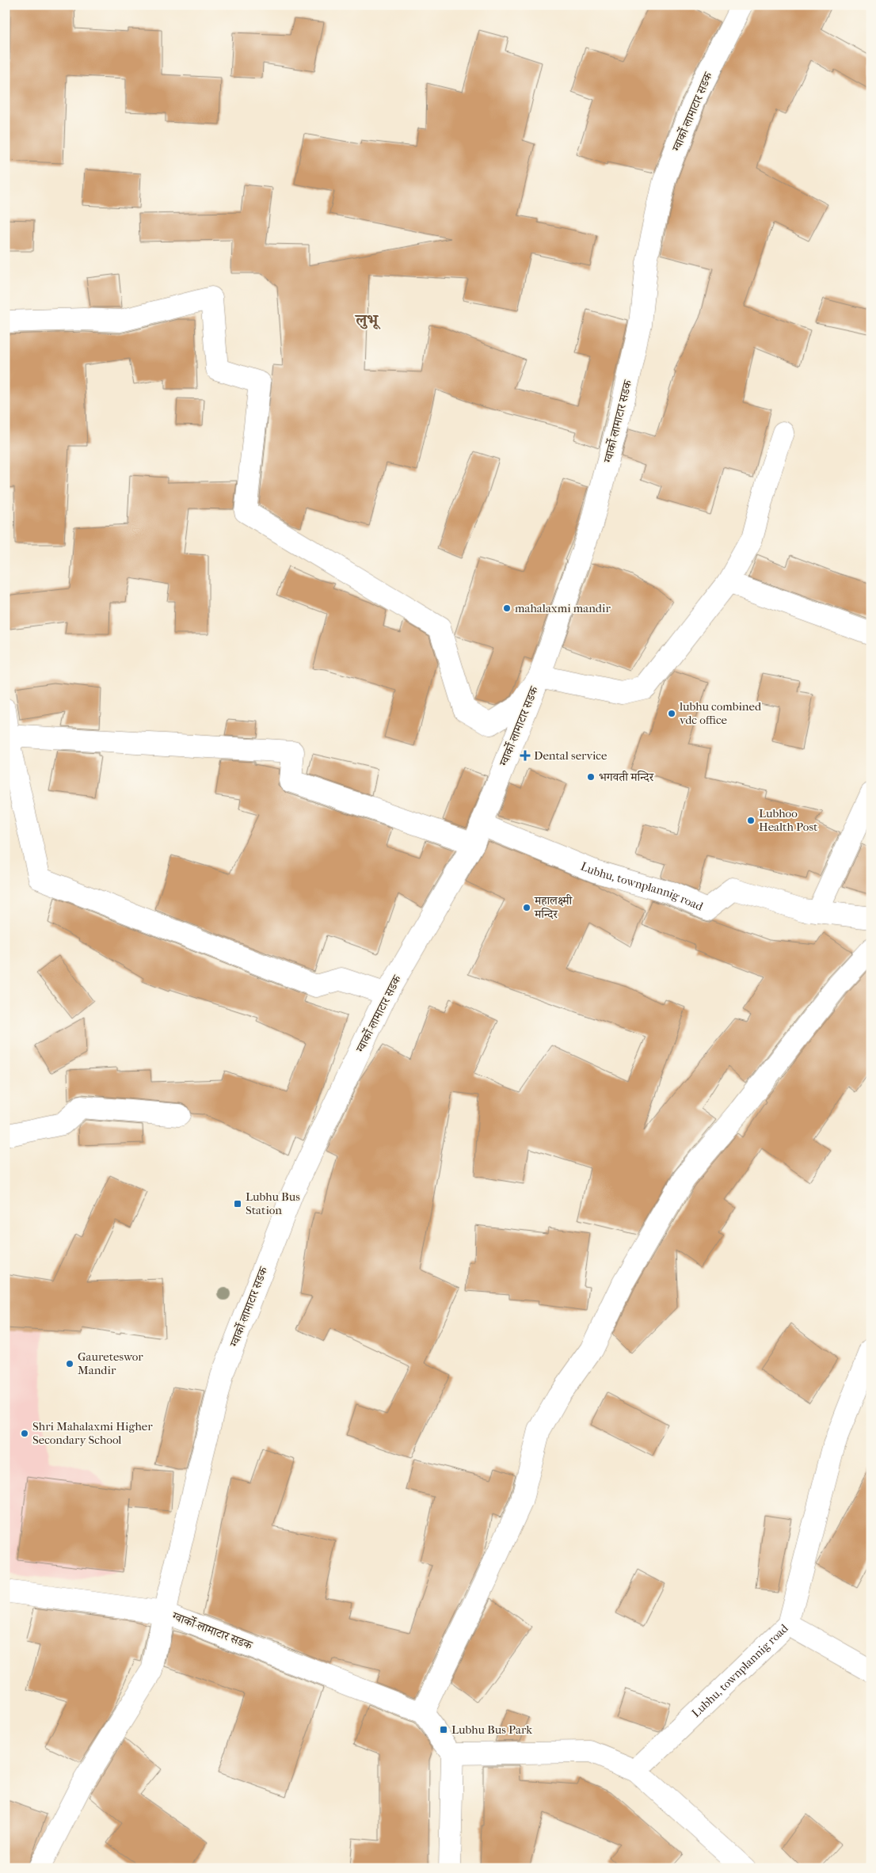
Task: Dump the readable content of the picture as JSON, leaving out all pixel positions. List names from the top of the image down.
{
  "streets": {
    "street": ["ग्वार्को-लामाटार सडक", "Lubhu, townplannig road"]
  },
  "crossings": [
    ["ग्वार्को-लामाटार सडक", "Lubhu, townplannig road"]
  ],
  "districts": ["लुभू"],
  "places": {
    "other": [
      "mahalaxmi mandir",
      "lubhu combined vdc office",
      "भगवती मन्दिर",
      "Lubhoo Health Post",
      "महालक्ष्मी मन्दिर",
      "Gaureteswor Mandir",
      "Shri Mahalaxmi Higher Secondary School"
    ],
    "health": ["Dental service"],
    "transit": ["Lubhu Bus Station", "Lubhu Bus Park"]
  }
}
